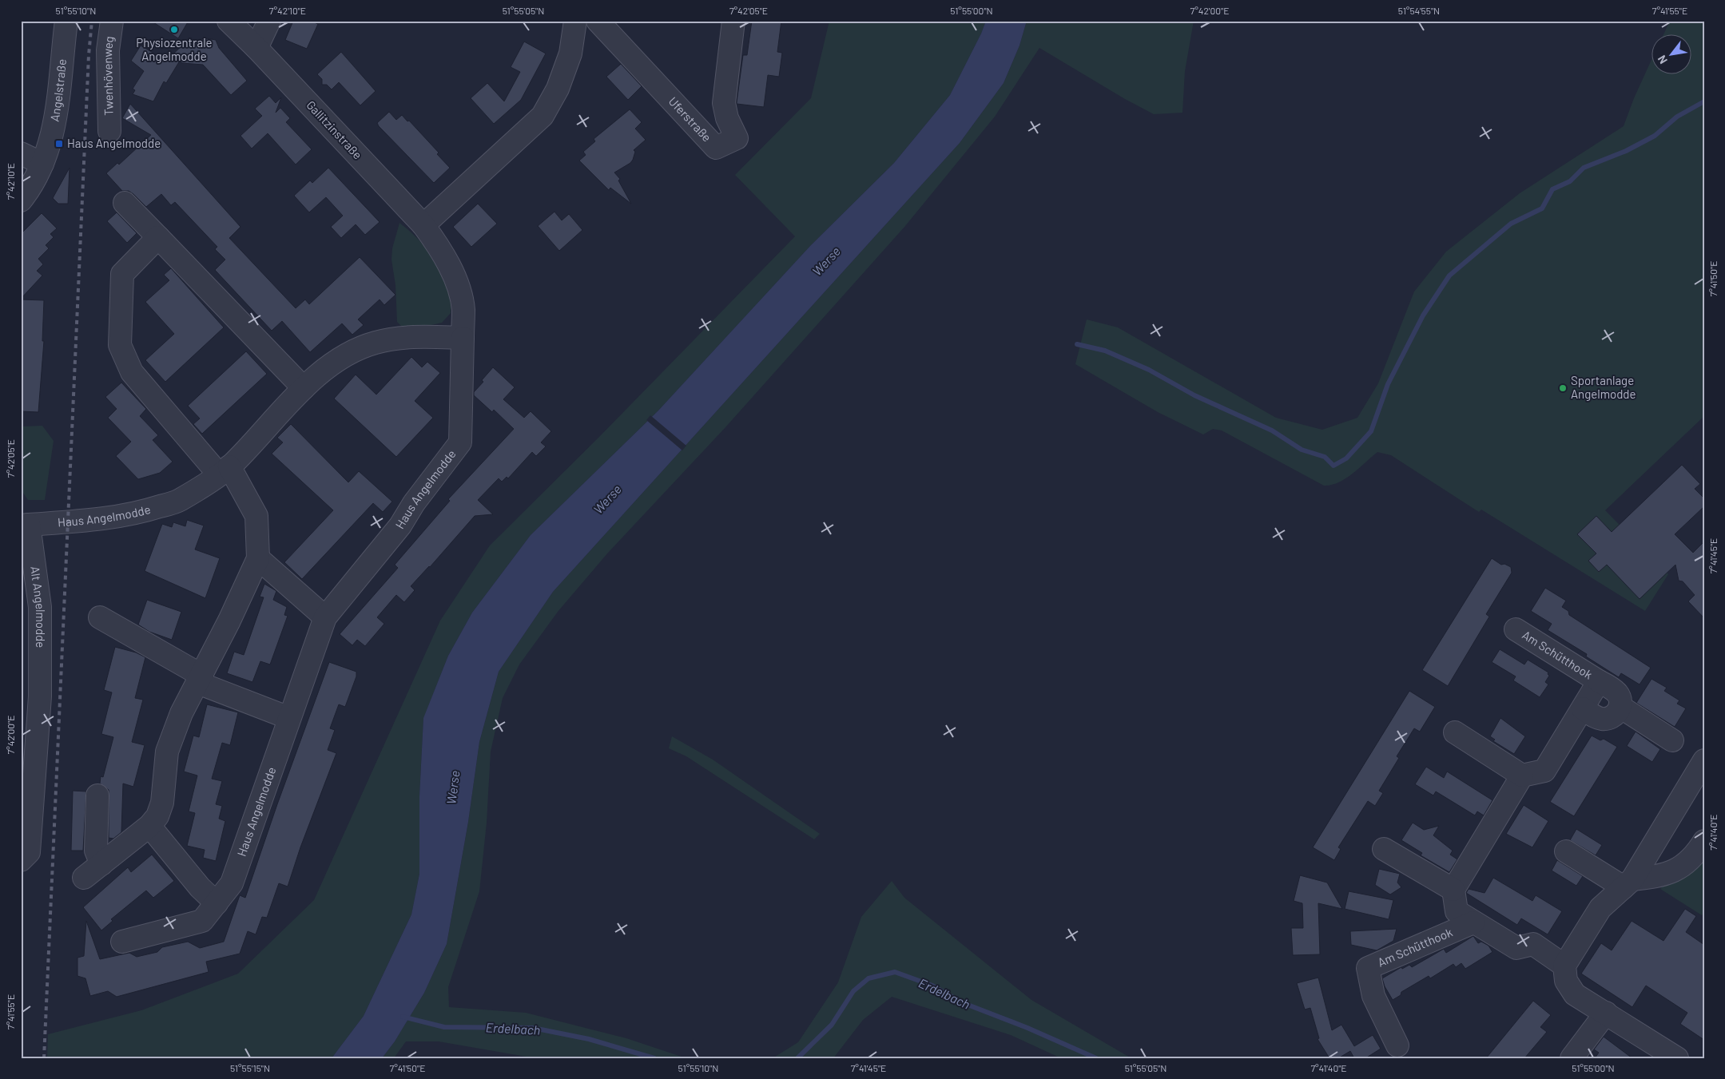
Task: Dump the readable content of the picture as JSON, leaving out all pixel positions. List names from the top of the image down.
{
  "streets": {
    "street": [
      "Twenhövenweg",
      "Angelstraße",
      "Uferstraße",
      "Gallitzinstraße",
      "Haus Angelmodde",
      "Alt Angelmodde",
      "Am Schütthook"
    ]
  },
  "crossings": [
    ["Gallitzinstraße", "Haus Angelmodde"],
    ["Haus Angelmodde", "Alt Angelmodde"]
  ],
  "water": ["Werse", "Erdelbach"],
  "places": {
    "other": ["Physiozentrale Angelmodde", "Sportanlage Angelmodde"],
    "transit": ["Haus Angelmodde"]
  },
  "north": "bottom left",
  "coordinates": [
    "51°55'10\"N",
    "7°42'10\"E",
    "51°55'05\"N",
    "7°42'05\"E",
    "51°55'00\"N",
    "7°42'00\"E",
    "51°54'55\"N",
    "7°41'55\"E",
    "7°41'50\"E",
    "7°41'45\"E",
    "7°41'40\"E",
    "51°55'15\"N"
  ]
}
